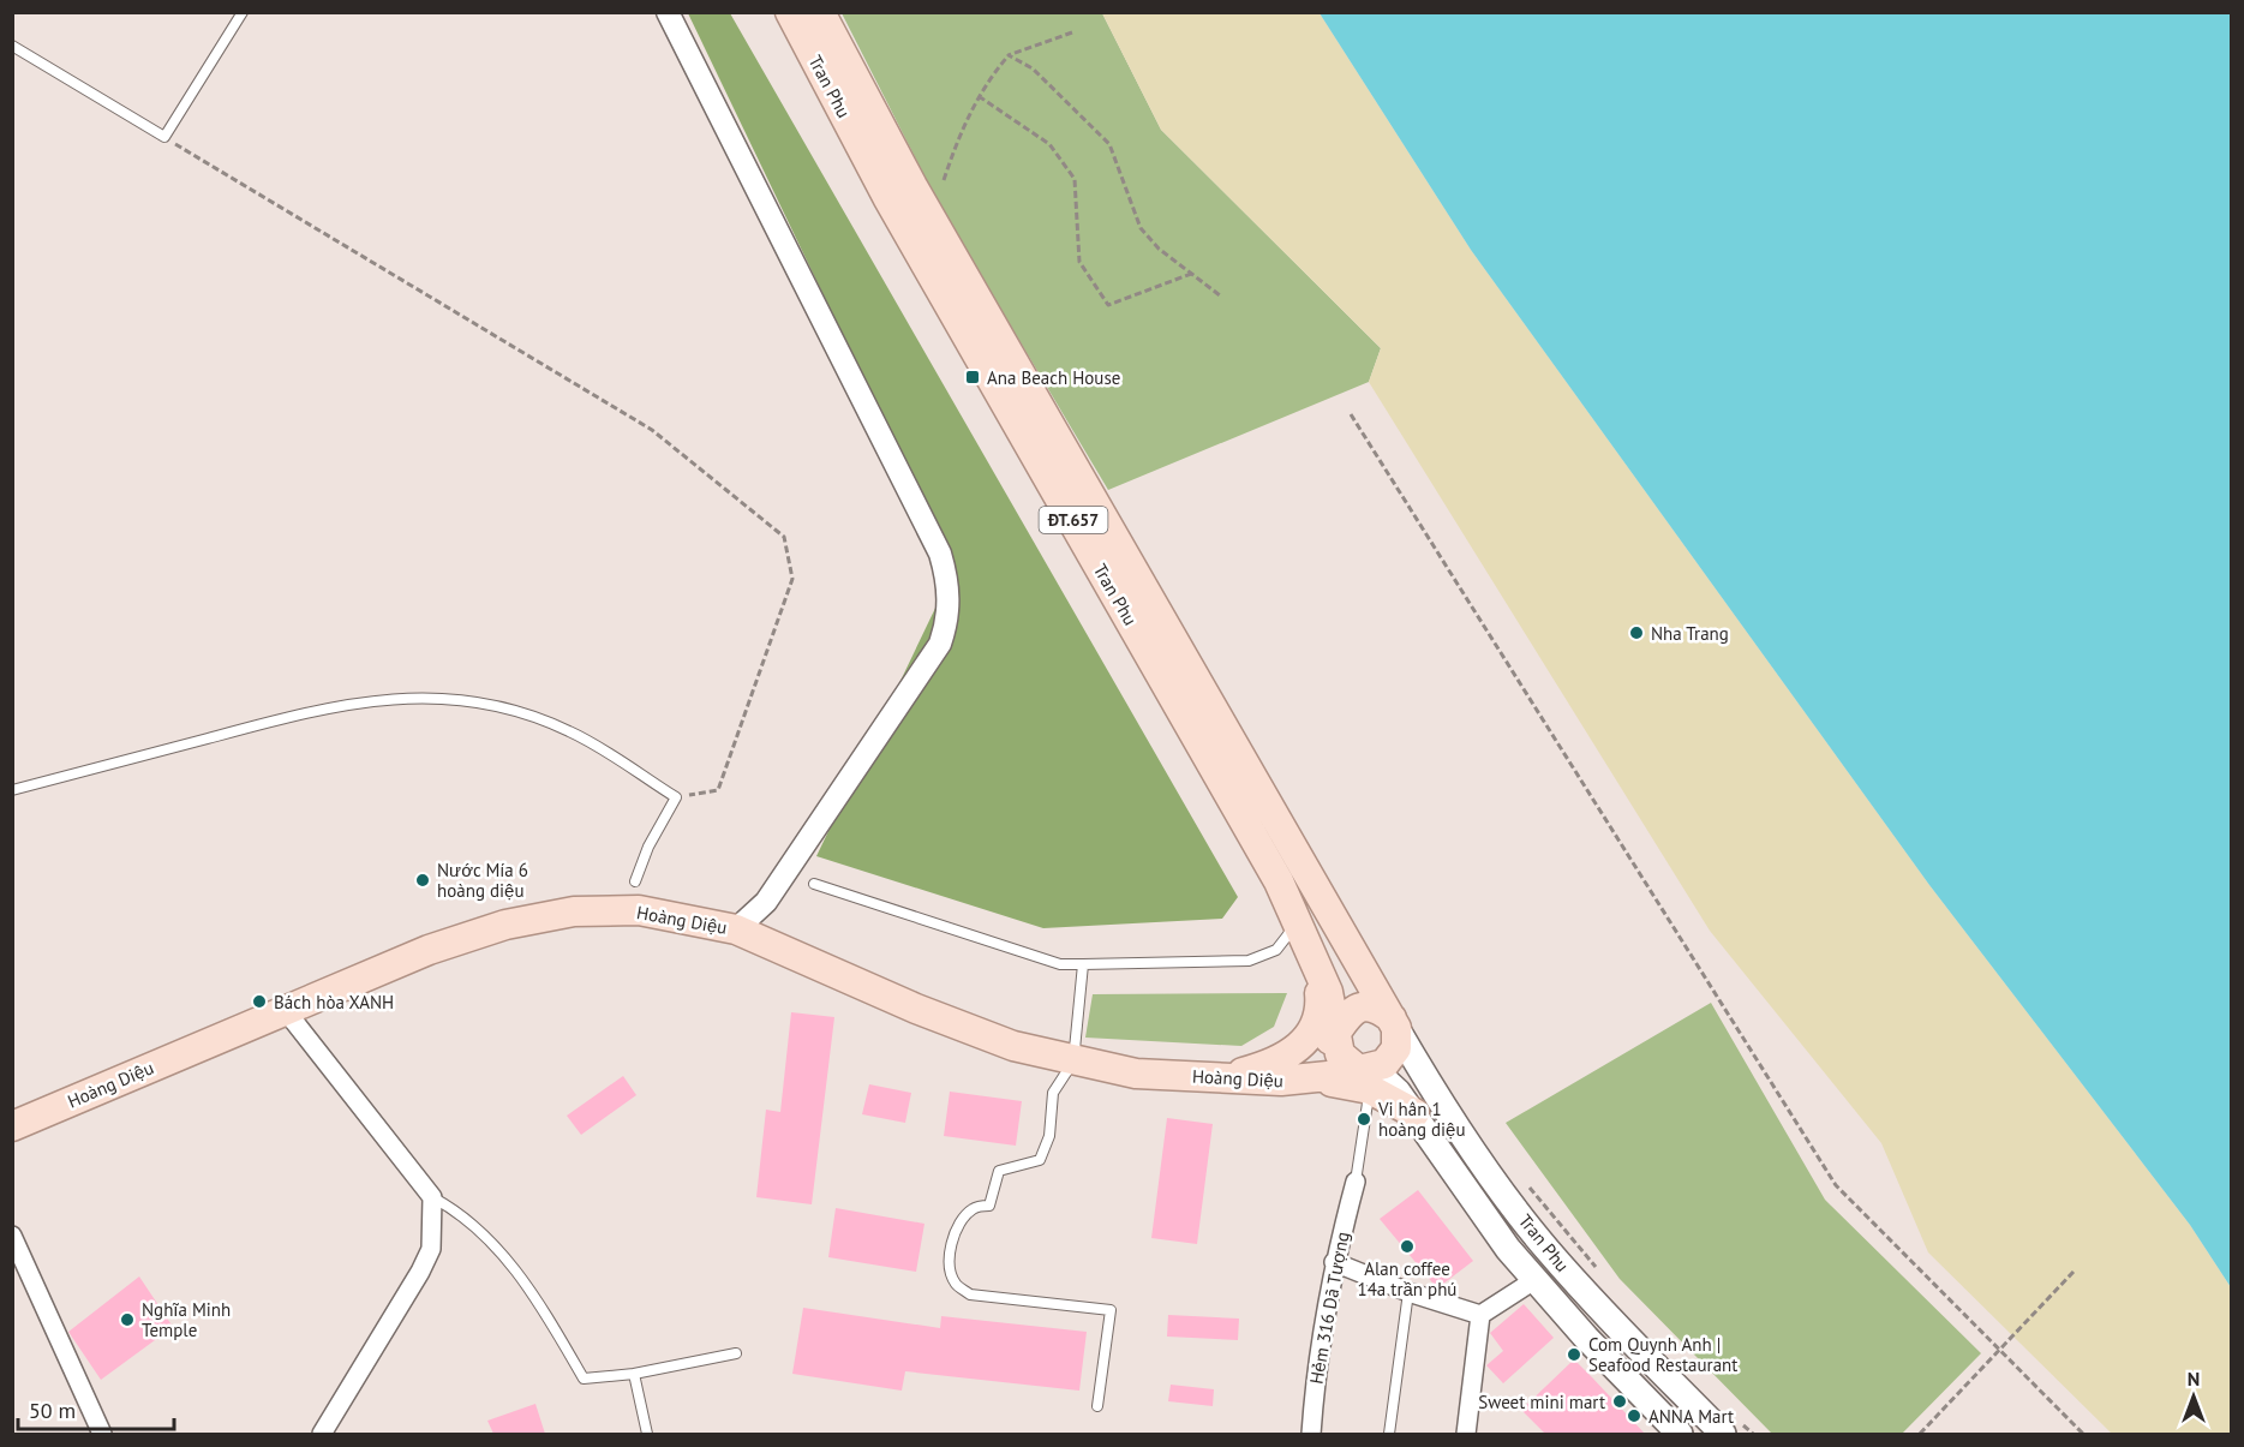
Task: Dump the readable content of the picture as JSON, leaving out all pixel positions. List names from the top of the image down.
{
  "streets": {
    "main road": ["Tran Phu", "ĐT.657", "Hoàng Diệu"],
    "street": ["Hẻm 316 Dã Tượng"]
  },
  "crossings": [
    ["Tran Phu", "ĐT.657"],
    ["Tran Phu", "Hoàng Diệu"],
    ["ĐT.657", "Hoàng Diệu"]
  ],
  "places": {
    "transit": ["Ana Beach House"],
    "other": [
      "Nha Trang",
      "Nước Mía 6 hoàng diệu",
      "Bách hòa XANH",
      "Vi hân 1 hoàng diệu",
      "Alan coffee 14a trần phú",
      "Nghĩa Minh Temple",
      "Com Quynh Anh | Seafood Restaurant",
      "Sweet mini mart",
      "ANNA Mart"
    ]
  },
  "scale_bar": "50 m",
  "north": "top"
}
